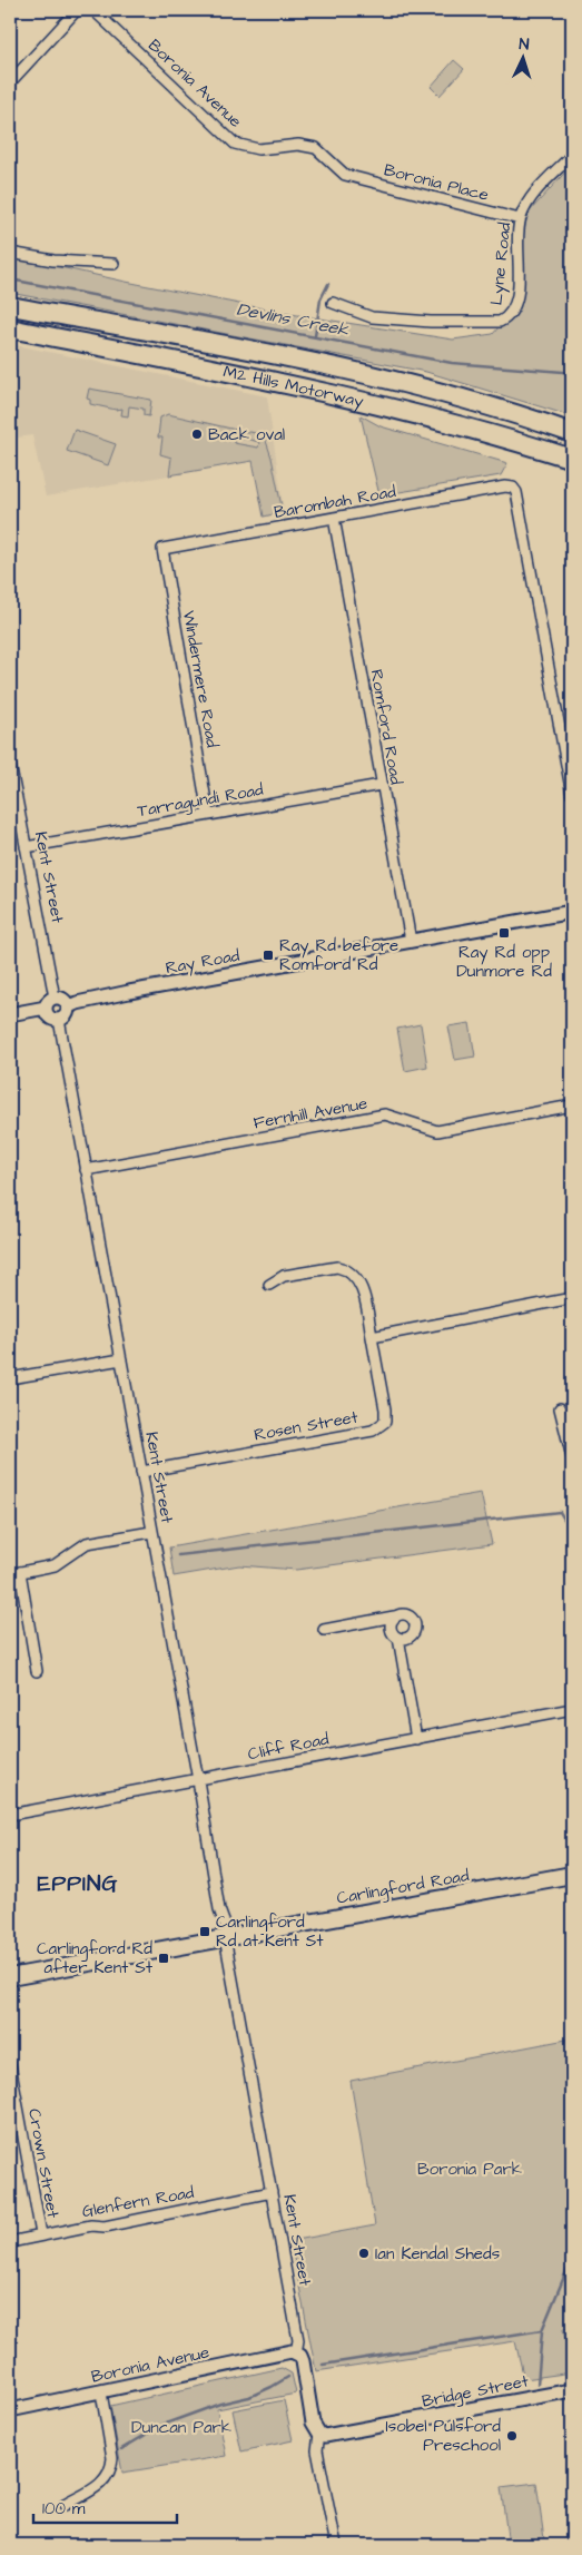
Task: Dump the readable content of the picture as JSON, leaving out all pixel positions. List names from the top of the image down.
{
  "streets": {
    "highway": ["M2 Hills Motorway"],
    "main road": ["Carlingford Road"],
    "street": [
      "Boronia Avenue",
      "Boronia Place",
      "Lyne Road",
      "Barombah Road",
      "Windermere Road",
      "Romford Road",
      "Tarragundi Road",
      "Kent Street",
      "Ray Road",
      "Fernhill Avenue",
      "Rosen Street",
      "Cliff Road",
      "Crown Street",
      "Glenfern Road",
      "Bridge Street"
    ]
  },
  "crossings": [
    ["Boronia Avenue", "Boronia Place"],
    ["Boronia Avenue", "Kent Street"],
    ["Boronia Place", "Lyne Road"],
    ["Barombah Road", "Windermere Road"],
    ["Barombah Road", "Romford Road"],
    ["Windermere Road", "Tarragundi Road"],
    ["Romford Road", "Tarragundi Road"],
    ["Romford Road", "Ray Road"],
    ["Tarragundi Road", "Kent Street"],
    ["Kent Street", "Ray Road"],
    ["Kent Street", "Fernhill Avenue"],
    ["Kent Street", "Rosen Street"],
    ["Kent Street", "Cliff Road"],
    ["Kent Street", "Carlingford Road"],
    ["Kent Street", "Glenfern Road"],
    ["Kent Street", "Bridge Street"],
    ["Crown Street", "Glenfern Road"]
  ],
  "districts": ["EPPING"],
  "water": ["Devlins Creek"],
  "parks": ["Boronia Park", "Duncan Park"],
  "places": {
    "other": ["Back oval", "Ian Kendal Sheds", "Isobel Pulsford Preschool"],
    "transit": [
      "Ray Rd opp Dunmore Rd",
      "Ray Rd before Romford Rd",
      "Carlingford Rd at Kent St",
      "Carlingford Rd after Kent St"
    ]
  },
  "scale_bar": "100 m",
  "north": "top"
}
